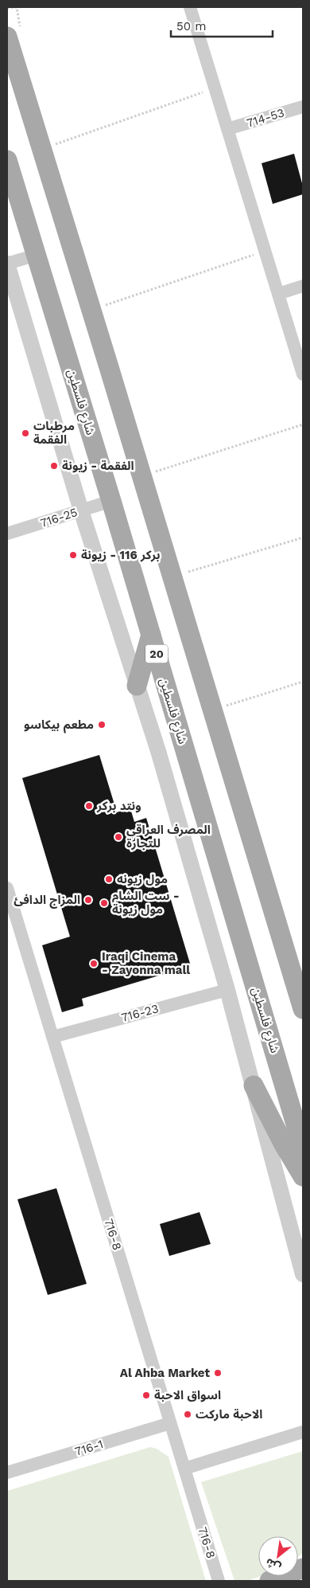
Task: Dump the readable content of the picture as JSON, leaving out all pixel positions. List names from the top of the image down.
{
  "streets": {
    "main road": ["شارع فلسطين", "20"],
    "street": [
      "714-53",
      "716-25",
      "716-23",
      "716-8",
      "716-1"
    ]
  },
  "crossings": [
    ["شارع فلسطين", "716-25"],
    ["716-23", "716-8"],
    ["716-8", "716-1"]
  ],
  "places": [
    "مرطبات الفقمة",
    "الفقمة - زيونة",
    "بركر 116 - زيونة",
    "مطعم بيكاسو",
    "ونتد بركر",
    "المصرف العراقي للتجارة",
    "مول زيونه",
    "المزاج الدافئ",
    "ست الشام - مول زيونة",
    "Iraqi Cinema - Zayonna mall",
    "Al Ahba Market",
    "اسواق الاحبة",
    "الاحبة ماركت"
  ],
  "scale_bar": "50 m",
  "north": "bottom left"
}
